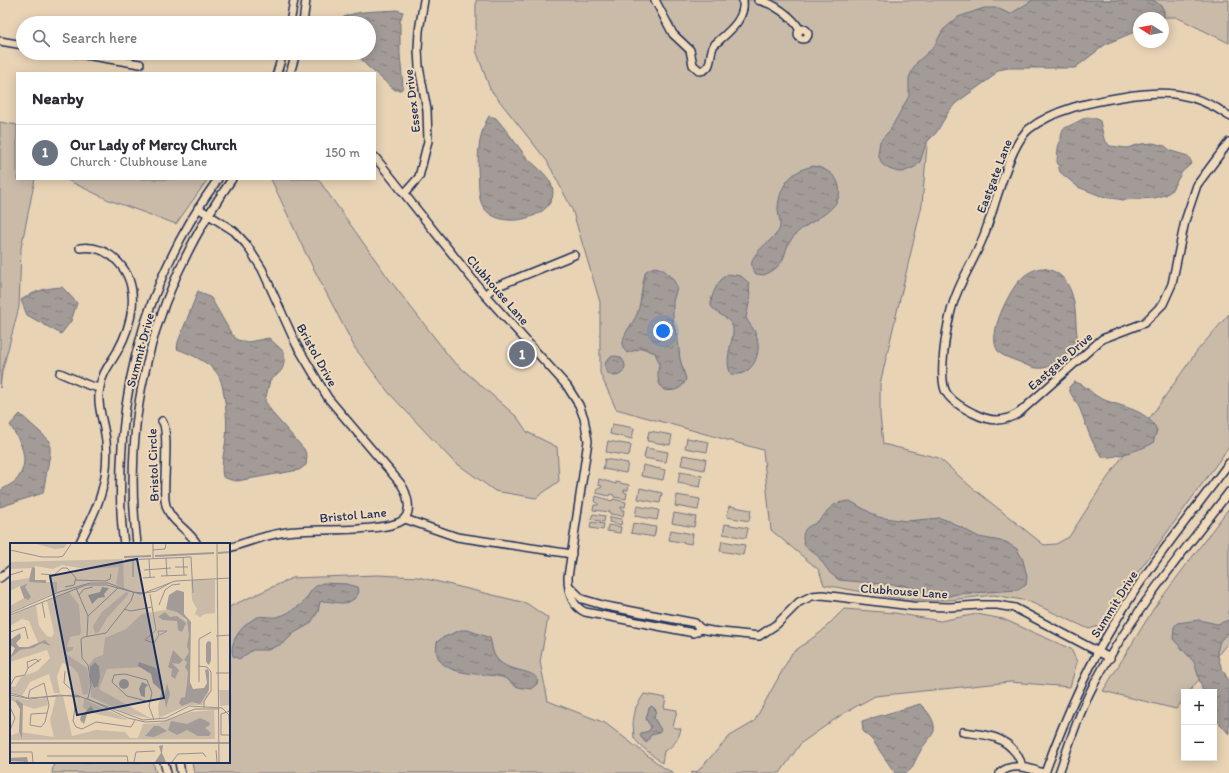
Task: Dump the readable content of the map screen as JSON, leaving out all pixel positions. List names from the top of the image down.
{
  "streets": {
    "street": [
      "Essex Drive",
      "Eastgate Lane",
      "Clubhouse Lane",
      "Summit Drive",
      "Bristol Drive",
      "Eastgate Drive",
      "Bristol Circle",
      "Bristol Lane"
    ]
  },
  "crossings": [
    ["Essex Drive", "Clubhouse Lane"],
    ["Eastgate Lane", "Eastgate Drive"],
    ["Clubhouse Lane", "Summit Drive"],
    ["Clubhouse Lane", "Bristol Lane"],
    ["Summit Drive", "Bristol Drive"],
    ["Bristol Drive", "Bristol Lane"]
  ],
  "north": "left",
  "page": {
    "search": "Search here",
    "heading": "Nearby",
    "list": [
      {
        "mark": "1",
        "name": "Our Lady of Mercy Church",
        "note": "Church · Clubhouse Lane",
        "value": "150 m"
      }
    ],
    "pins": "1",
    "map_buttons": ["+", "−"]
  }
}
